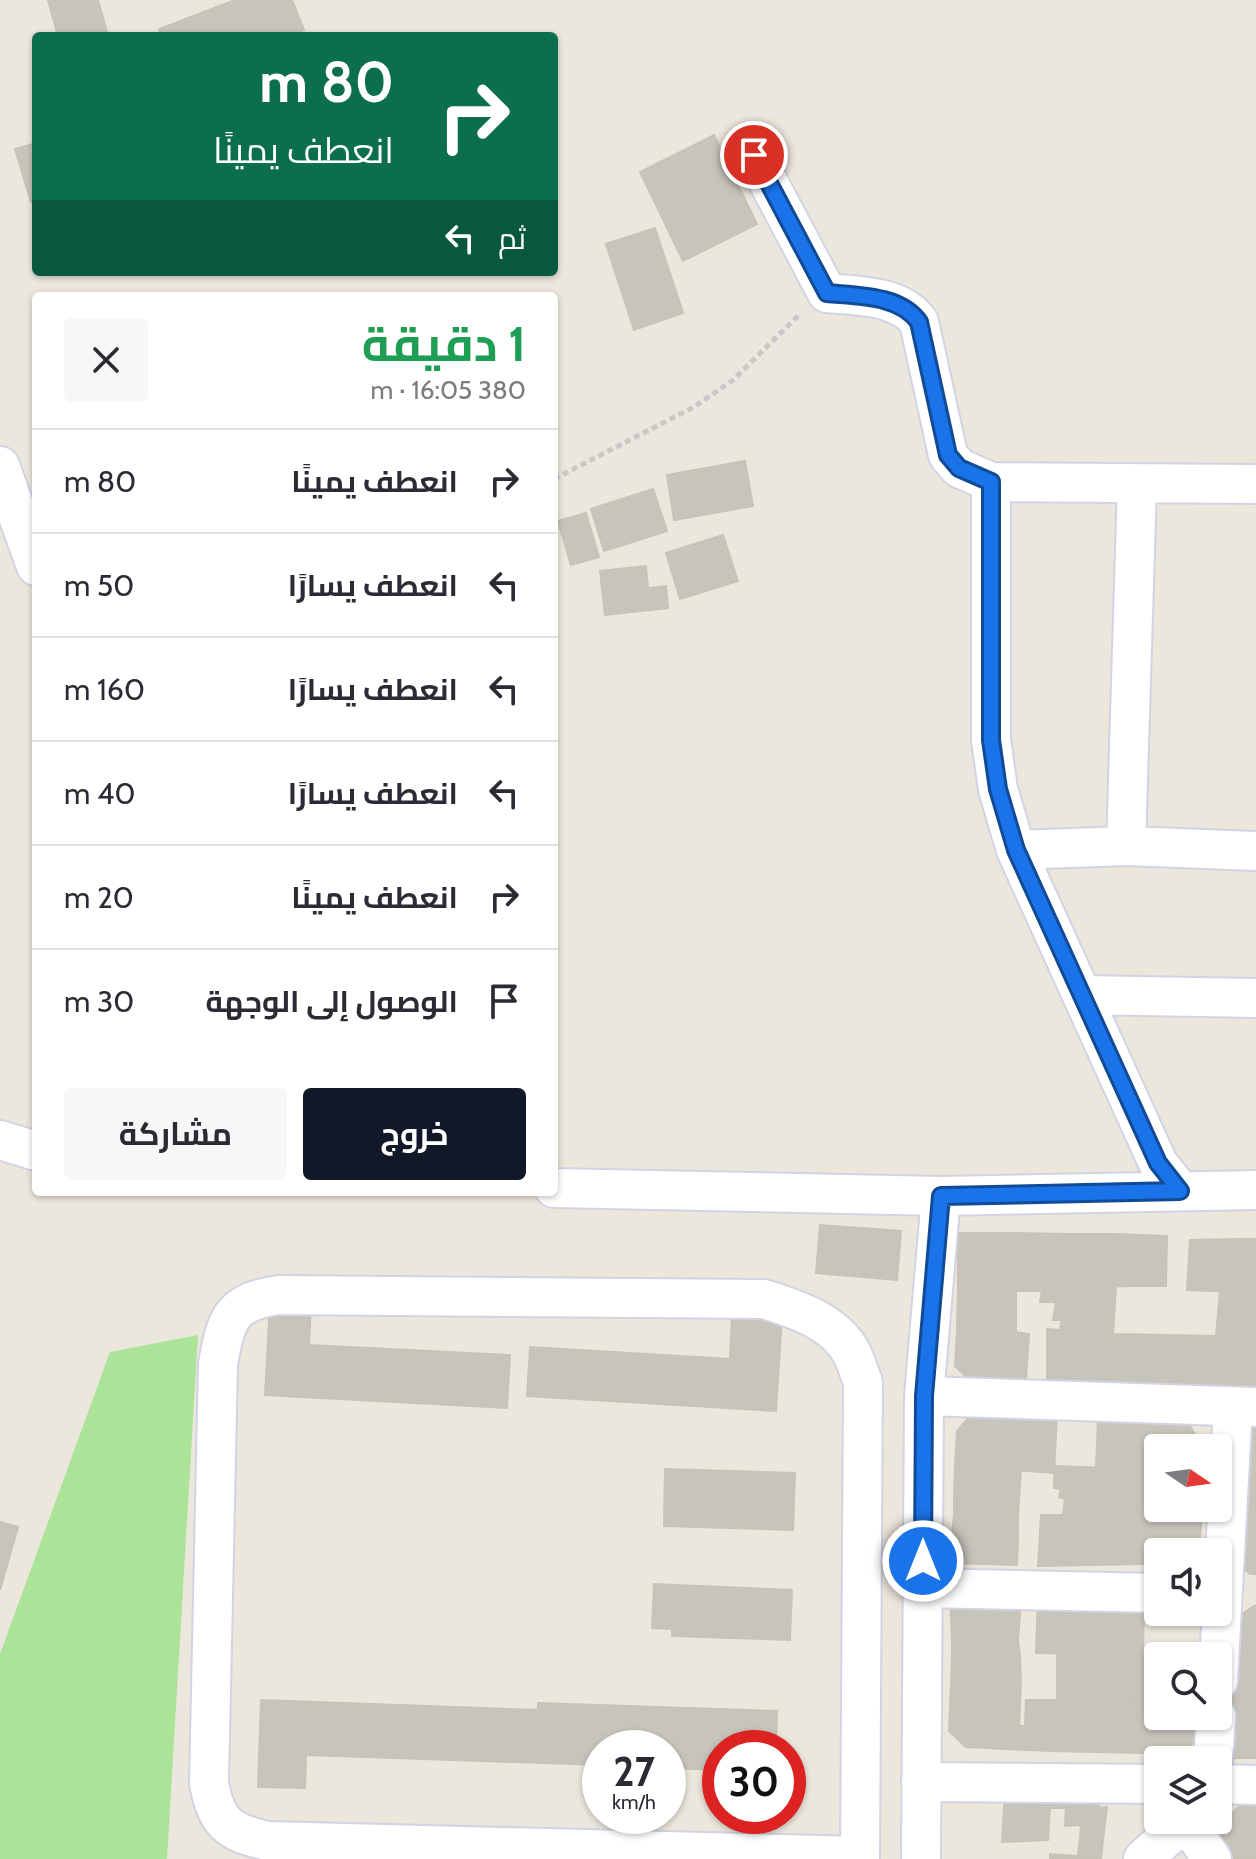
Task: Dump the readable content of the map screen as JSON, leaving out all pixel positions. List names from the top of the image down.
{
  "north": "right",
  "page": {
    "turn": ["80 m", "انعطف يمينًا"],
    "then": "ثم",
    "heading": ["1 دقيقة", "380 m · 16:05"],
    "list": [
      {
        "name": "انعطف يمينًا",
        "value": "80 m"
      },
      {
        "name": "انعطف يسارًا",
        "value": "50 m"
      },
      {
        "name": "انعطف يسارًا",
        "value": "160 m"
      },
      {
        "name": "انعطف يسارًا",
        "value": "40 m"
      },
      {
        "name": "انعطف يمينًا",
        "value": "20 m"
      },
      {
        "name": "الوصول إلى الوجهة",
        "value": "30 m"
      }
    ],
    "buttons": ["خروج", "مشاركة"],
    "speed": "27 km/h",
    "limit": "30"
  }
}
